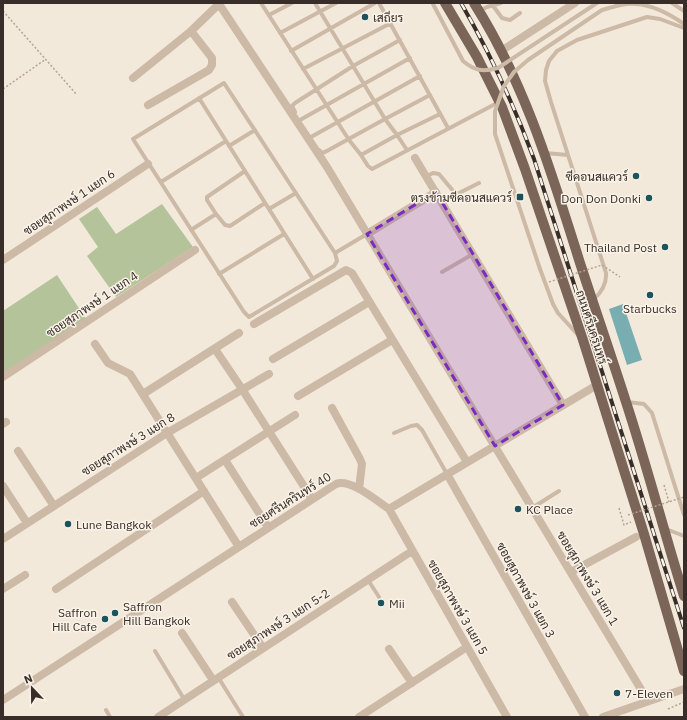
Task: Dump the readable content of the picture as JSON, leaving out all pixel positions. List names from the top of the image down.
{
  "streets": {
    "main road": ["ถนนศรีนครินทร์"],
    "street": [
      "ซอยสุภาพงษ์ 1 แยก 6",
      "ซอยสุภาพงษ์ 1 แยก 4",
      "ซอยสุภาพงษ์ 3 แยก 8",
      "ซอยศรีนครินทร์ 40",
      "ซอยสุภาพงษ์ 3 แยก 1",
      "ซอยสุภาพงษ์ 3 แยก 3",
      "ซอยสุภาพงษ์ 3 แยก 5",
      "ซอยสุภาพงษ์ 3 แยก 5-2"
    ]
  },
  "crossings": [
    ["ซอยศรีนครินทร์ 40", "ซอยสุภาพงษ์ 3 แยก 5"],
    ["ซอยสุภาพงษ์ 3 แยก 5", "ซอยสุภาพงษ์ 3 แยก 5-2"]
  ],
  "places": {
    "other": [
      "เสถียร",
      "ซีคอนสแควร์",
      "Don Don Donki",
      "Thailand Post",
      "Starbucks",
      "KC Place",
      "Lune Bangkok",
      "Mii",
      "Saffron Hill Bangkok",
      "Saffron Hill Cafe",
      "7-Eleven"
    ],
    "transit": ["ตรงข้ามซีคอนสแควร์"]
  },
  "north": "top"
}
